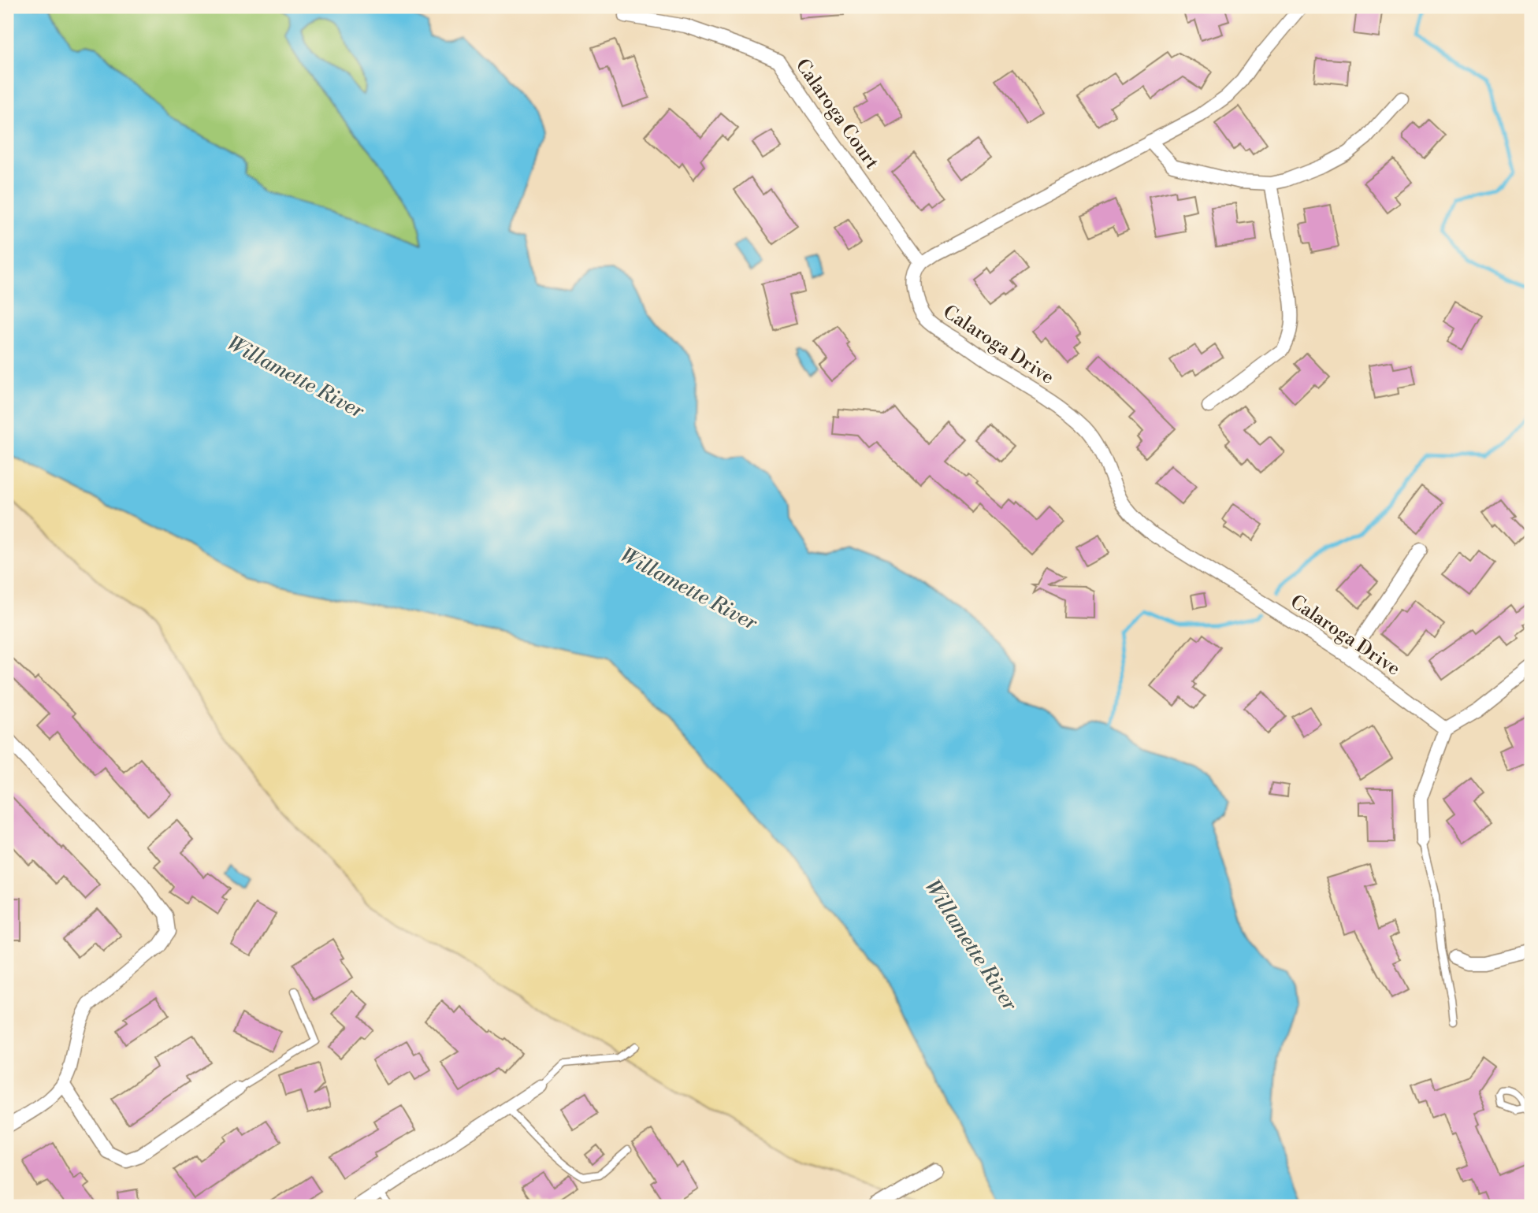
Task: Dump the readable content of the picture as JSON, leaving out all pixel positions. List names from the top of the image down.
{
  "streets": {
    "street": ["Calaroga Court", "Calaroga Drive"]
  },
  "crossings": [
    ["Calaroga Court", "Calaroga Drive"]
  ],
  "water": ["Willamette River"]
}
